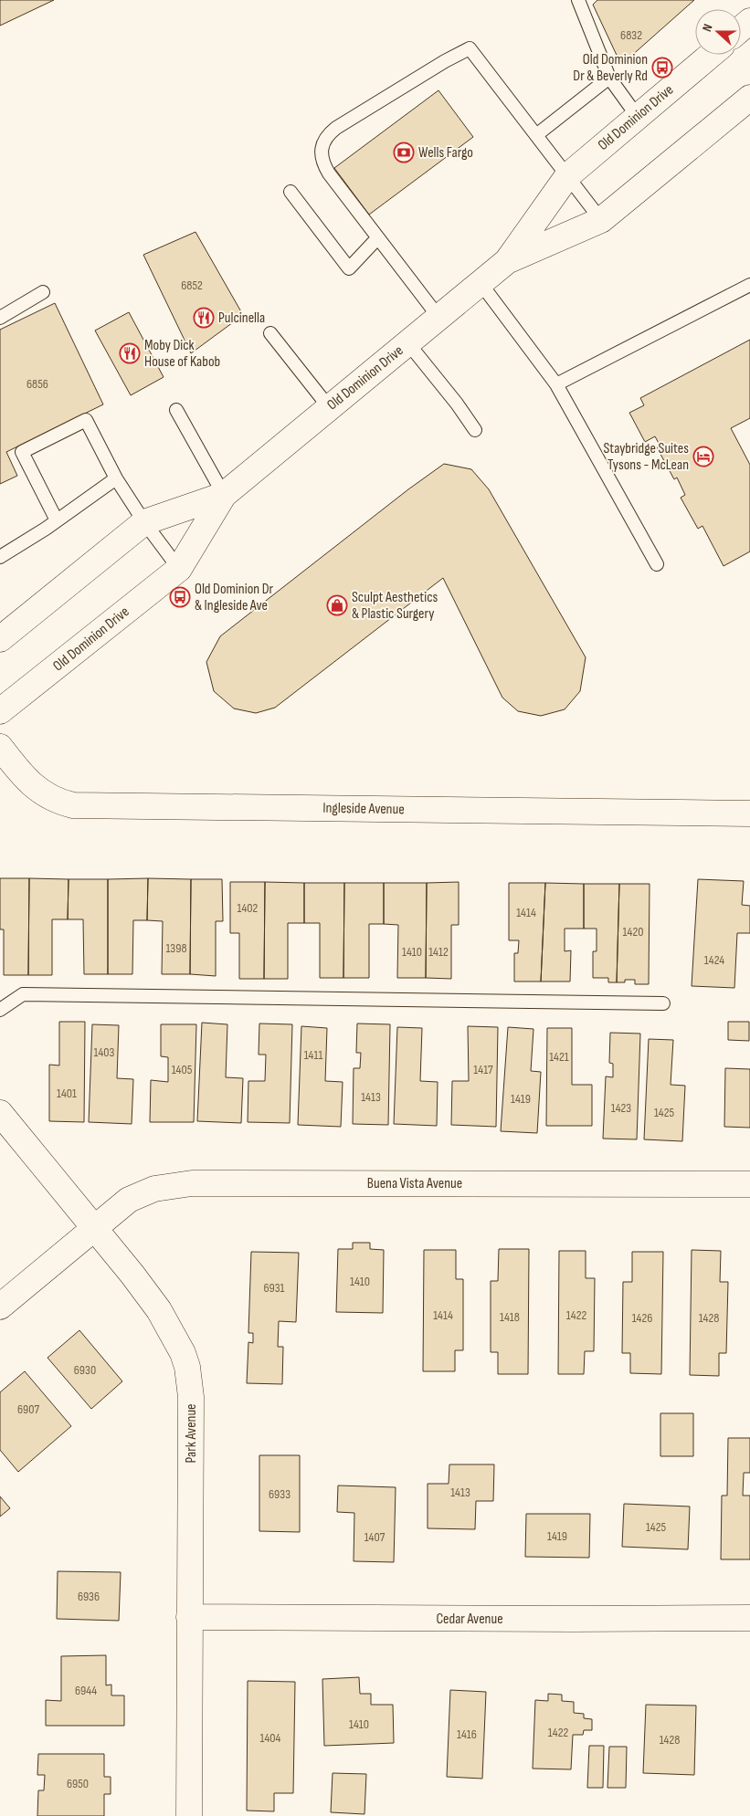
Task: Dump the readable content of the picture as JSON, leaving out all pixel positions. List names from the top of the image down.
{
  "streets": {
    "street": [
      "Old Dominion Drive",
      "Ingleside Avenue",
      "Buena Vista Avenue",
      "Park Avenue",
      "Cedar Avenue"
    ]
  },
  "crossings": [
    ["Buena Vista Avenue", "Park Avenue"],
    ["Park Avenue", "Cedar Avenue"]
  ],
  "places": {
    "bus stop": ["Old Dominion Dr & Beverly Rd", "Old Dominion Dr & Ingleside Ave"],
    "bank": ["Wells Fargo"],
    "restaurant": ["Pulcinella", "Moby Dick House of Kabob"],
    "hotel": ["Staybridge Suites Tysons - McLean"],
    "shop": ["Sculpt Aesthetics & Plastic Surgery"]
  },
  "house_numbers": [
    "6832",
    "6852",
    "6856",
    "1402",
    "1414",
    "1420",
    "1398",
    "1410",
    "1412",
    "1424",
    "1403",
    "1411",
    "1421",
    "1405",
    "1417",
    "1401",
    "1413",
    "1419",
    "1423",
    "1425",
    "1410",
    "6931",
    "1414",
    "1422",
    "1418",
    "1426",
    "1428",
    "6930",
    "6907",
    "1413",
    "6933",
    "1425",
    "1419",
    "1407",
    "6936",
    "6944",
    "1410",
    "1422",
    "1416",
    "1404",
    "1428",
    "6950"
  ],
  "north": "left"
}
